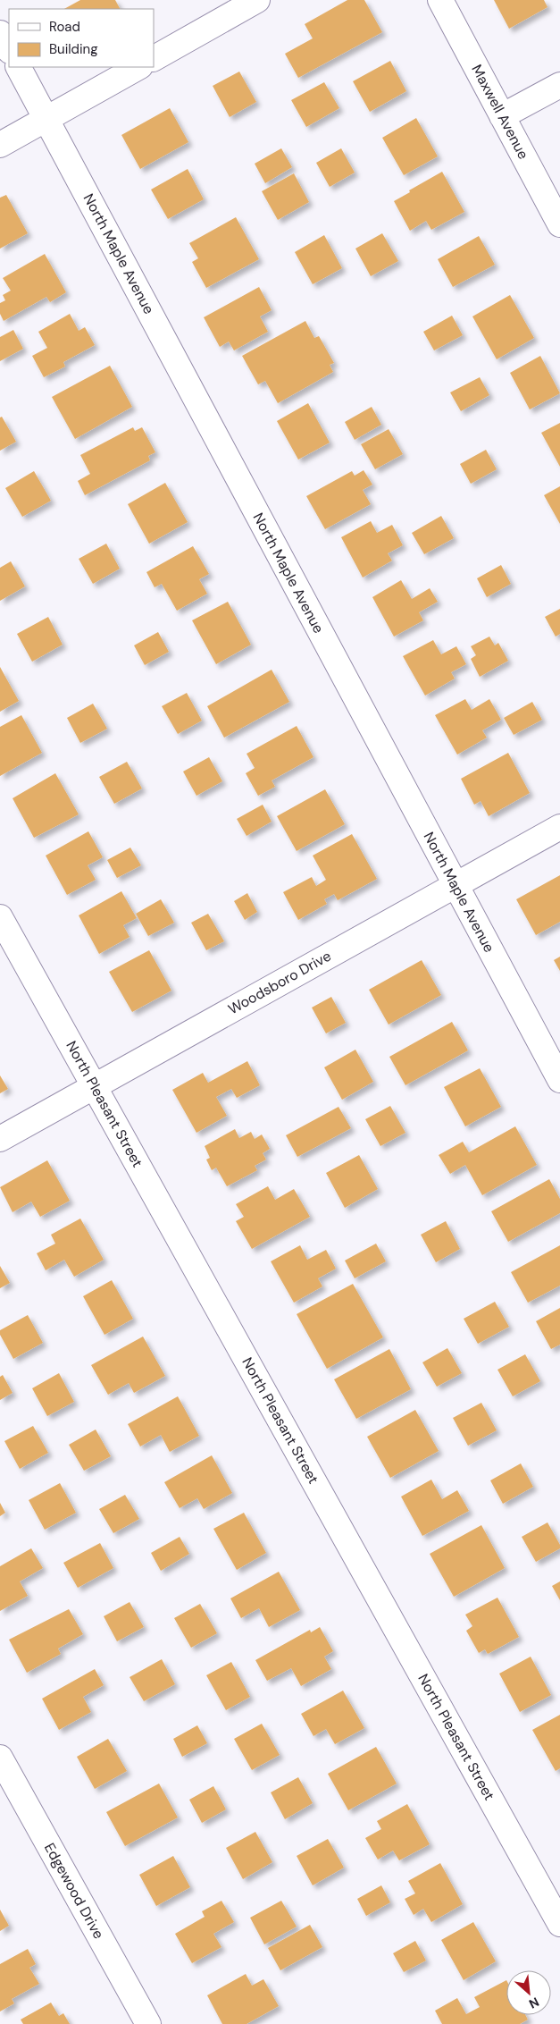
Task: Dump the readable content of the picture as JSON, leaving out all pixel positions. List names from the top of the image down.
{
  "streets": {
    "street": [
      "Maxwell Avenue",
      "North Maple Avenue",
      "Woodsboro Drive",
      "North Pleasant Street",
      "Edgewood Drive"
    ]
  },
  "crossings": [
    ["North Maple Avenue", "Woodsboro Drive"],
    ["Woodsboro Drive", "North Pleasant Street"]
  ],
  "legend": ["Road", "Building"],
  "north": "bottom right"
}
